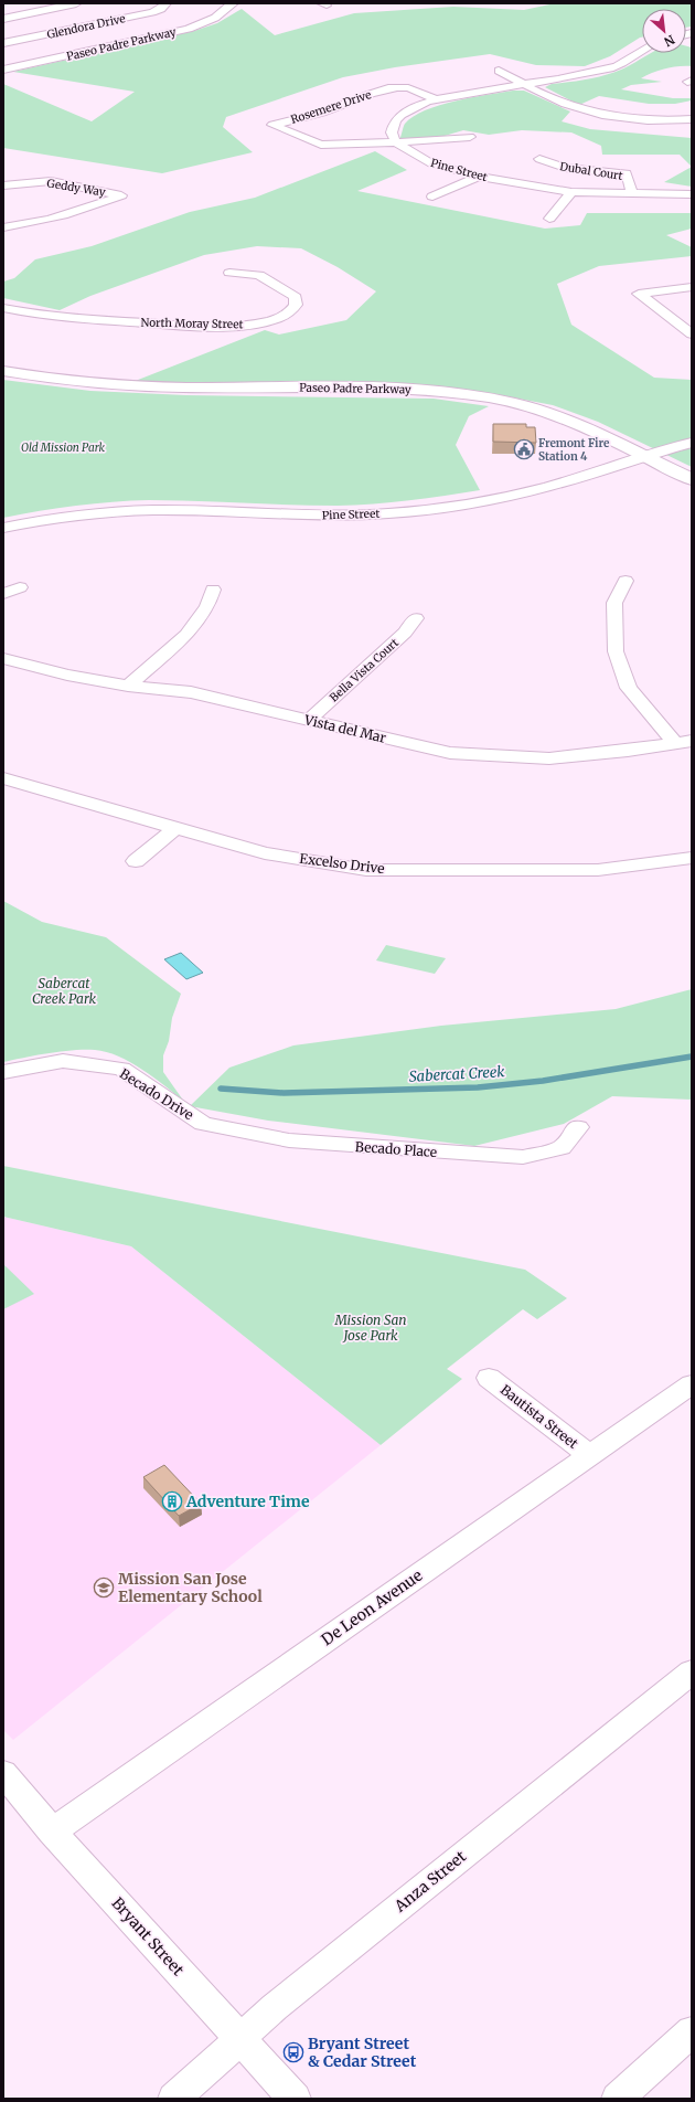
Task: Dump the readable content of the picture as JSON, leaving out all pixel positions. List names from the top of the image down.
{
  "streets": {
    "main road": ["Paseo Padre Parkway"],
    "street": [
      "Glendora Drive",
      "Rosemere Drive",
      "Pine Street",
      "Dubal Court",
      "Geddy Way",
      "North Moray Street",
      "Bella Vista Court",
      "Vista del Mar",
      "Excelso Drive",
      "Becado Drive",
      "Becado Place",
      "Bautista Street",
      "De Leon Avenue",
      "Anza Street",
      "Bryant Street"
    ]
  },
  "crossings": [
    ["Paseo Padre Parkway", "Pine Street"],
    ["Rosemere Drive", "Pine Street"],
    ["Pine Street", "Dubal Court"],
    ["Bella Vista Court", "Vista del Mar"],
    ["Becado Drive", "Becado Place"],
    ["Bautista Street", "De Leon Avenue"],
    ["De Leon Avenue", "Bryant Street"],
    ["Anza Street", "Bryant Street"]
  ],
  "water": ["Sabercat Creek"],
  "parks": ["Old Mission Park", "Sabercat Creek Park", "Mission San Jose Park"],
  "places": {
    "public building": ["Fremont Fire Station 4"],
    "building": ["Adventure Time"],
    "school or university": ["Mission San Jose Elementary School"],
    "bus stop": ["Bryant Street & Cedar Street"]
  },
  "north": "bottom right"
}
